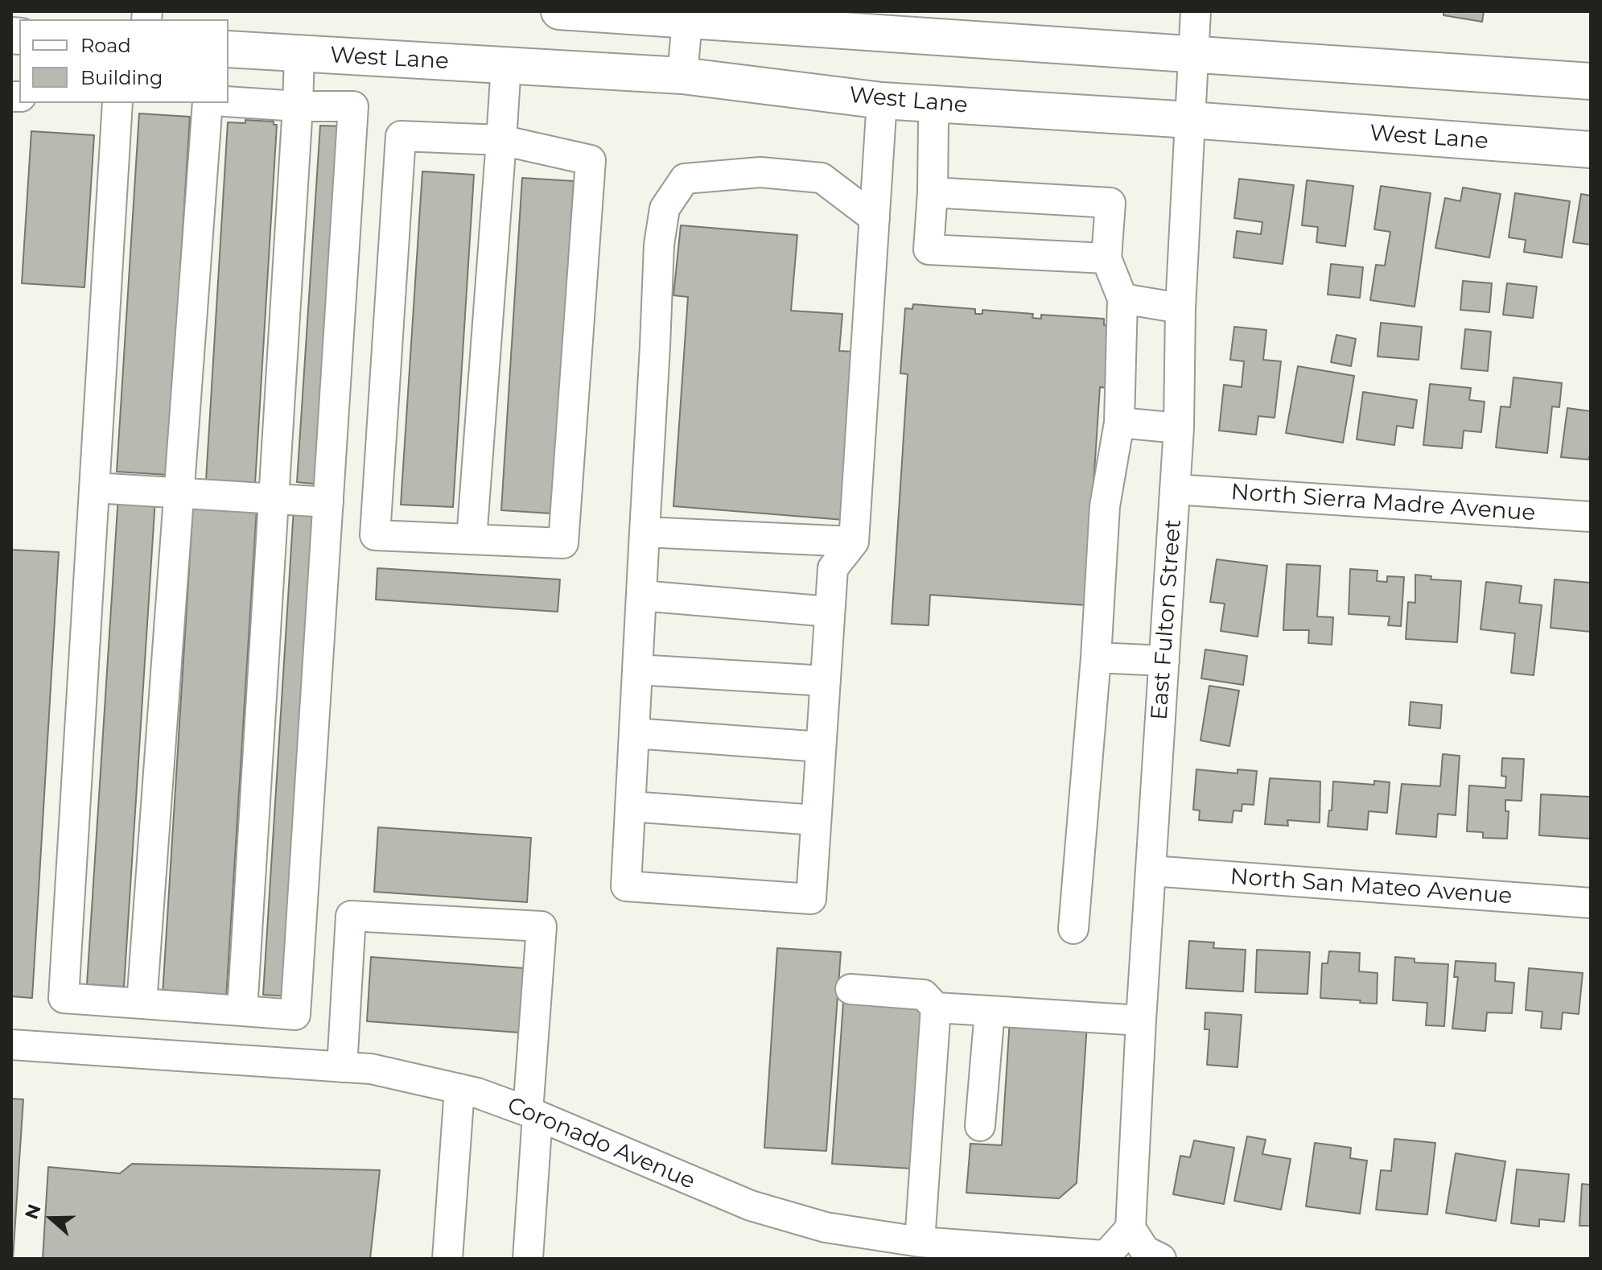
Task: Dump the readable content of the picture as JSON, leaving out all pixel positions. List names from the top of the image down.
{
  "streets": {
    "main road": ["West Lane"],
    "street": [
      "North Sierra Madre Avenue",
      "East Fulton Street",
      "North San Mateo Avenue",
      "Coronado Avenue"
    ]
  },
  "crossings": [
    ["West Lane", "East Fulton Street"],
    ["North Sierra Madre Avenue", "East Fulton Street"],
    ["East Fulton Street", "North San Mateo Avenue"],
    ["East Fulton Street", "Coronado Avenue"]
  ],
  "legend": ["Road", "Building"],
  "north": "left"
}
